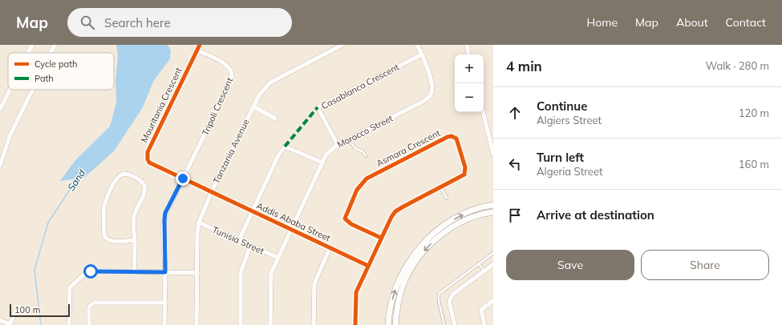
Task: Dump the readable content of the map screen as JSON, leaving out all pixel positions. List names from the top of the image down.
{
  "streets": {
    "street": [
      "Casablanca Crescent",
      "Mauritania Crescent",
      "Tripoli Crescent",
      "Morocco Street",
      "Asmara Crescent",
      "Tanzania Avenue",
      "Addis Ababa Street",
      "Tunisia Street"
    ]
  },
  "crossings": [
    ["Casablanca Crescent", "Morocco Street"],
    ["Mauritania Crescent", "Tripoli Crescent"],
    ["Mauritania Crescent", "Tanzania Avenue"],
    ["Mauritania Crescent", "Addis Ababa Street"],
    ["Morocco Street", "Addis Ababa Street"],
    ["Morocco Street", "Tunisia Street"],
    ["Tanzania Avenue", "Addis Ababa Street"],
    ["Tanzania Avenue", "Tunisia Street"]
  ],
  "water": ["Sand"],
  "legend": ["Cycle path", "Path"],
  "scale_bar": "100 m",
  "page": {
    "header": "Map",
    "search": "Search here",
    "nav": [
      "Home",
      "Map",
      "About",
      "Contact"
    ],
    "heading": ["4 min", "Walk · 280 m"],
    "map_buttons": ["+", "−"],
    "list": [
      ["Continue", "Algiers Street", "120 m"],
      ["Turn left", "Algeria Street", "160 m"],
      "Arrive at destination"
    ],
    "buttons": ["Save", "Share"],
    "scale": "100 m"
  }
}
